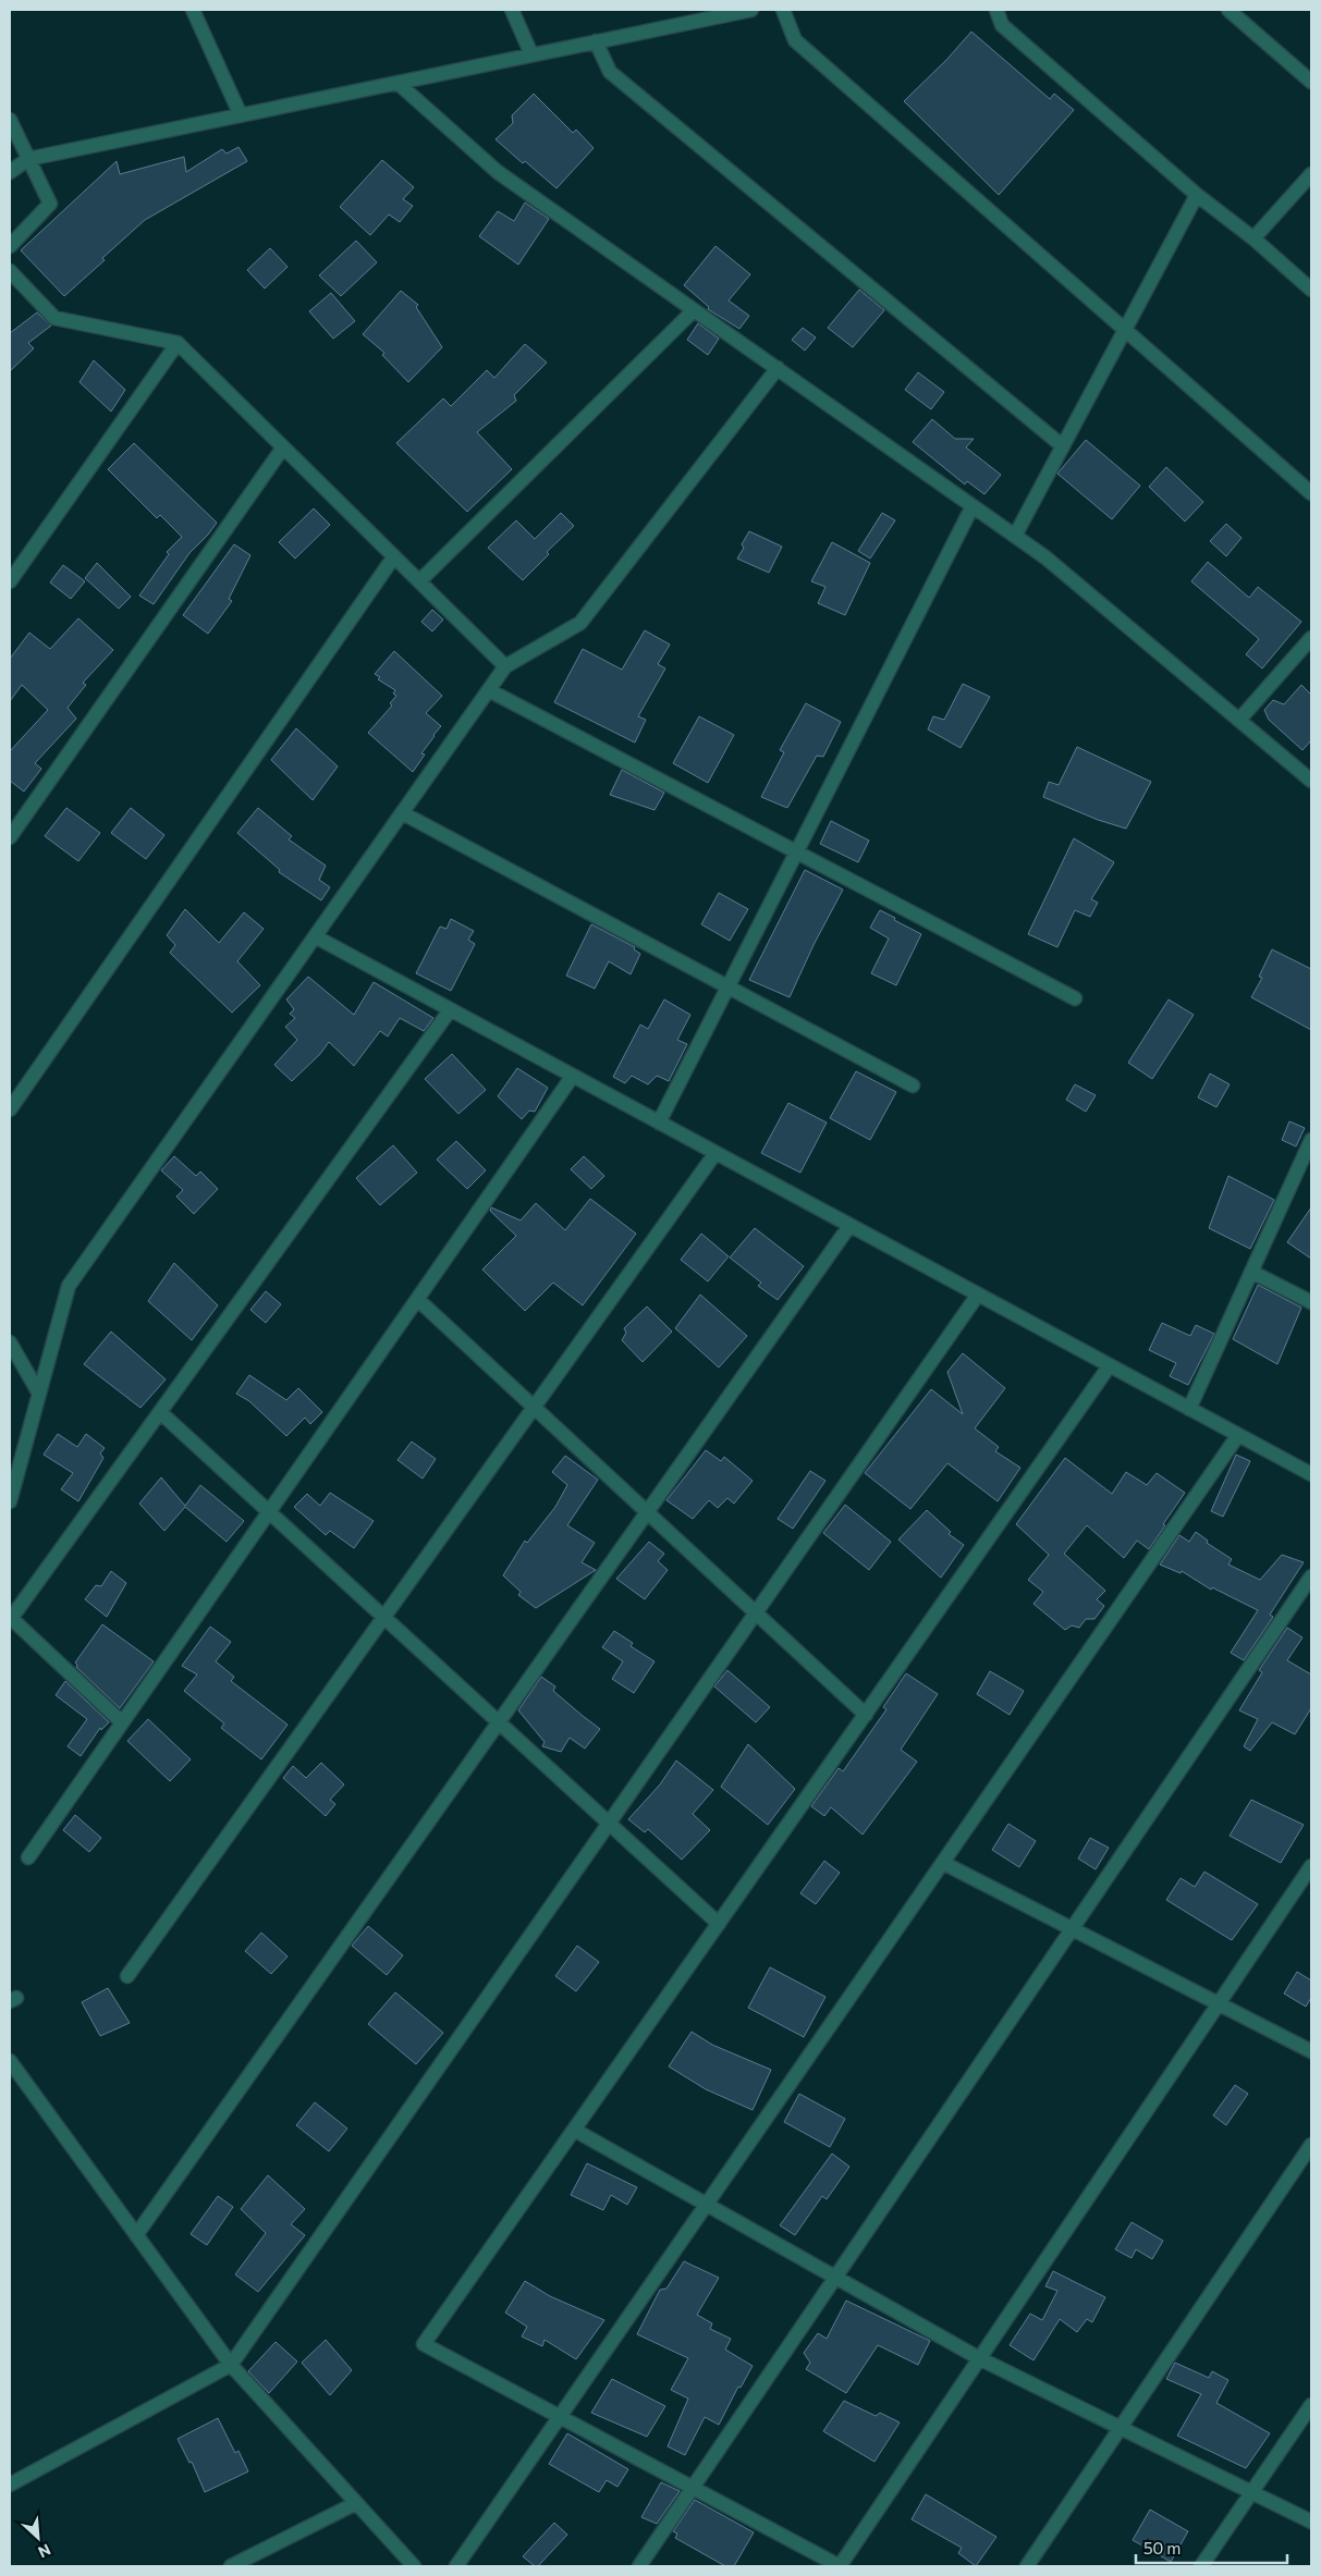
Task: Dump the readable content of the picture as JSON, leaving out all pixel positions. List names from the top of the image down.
{
  "scale_bar": "50 m",
  "north": "bottom right"
}
